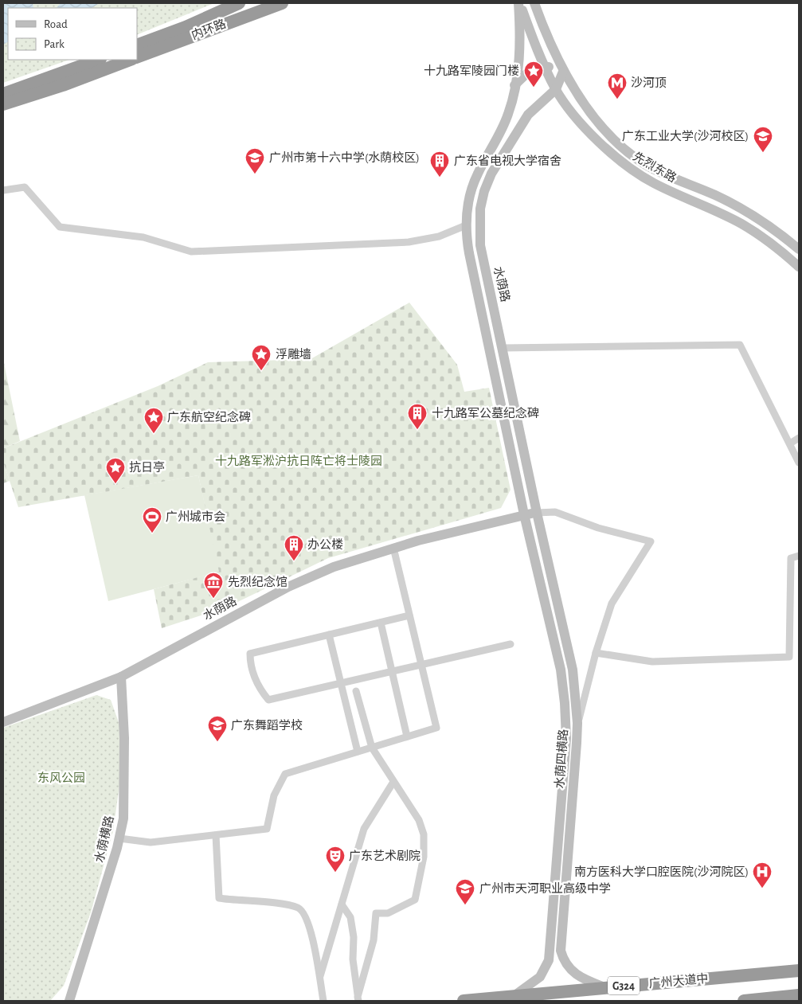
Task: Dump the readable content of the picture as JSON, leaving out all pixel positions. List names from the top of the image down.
{
  "streets": {
    "highway": ["内环路", "广州大道中", "G324"],
    "main road": [
      "先烈东路",
      "水荫路",
      "水荫四横路",
      "水荫横路"
    ]
  },
  "crossings": [
    ["先烈东路", "水荫路"],
    ["水荫路", "水荫四横路"],
    ["水荫路", "水荫横路"],
    ["水荫四横路", "广州大道中"]
  ],
  "parks": ["十九路军淞沪抗日阵亡将士陵园", "东风公园"],
  "places": {
    "place": [
      "十九路军陵园门楼",
      "浮雕墙",
      "广东航空纪念碑",
      "抗日亭"
    ],
    "metro station": ["沙河顶"],
    "school or university": [
      "广东工业大学(沙河校区)",
      "广州市第十六中学(水荫校区)",
      "广东舞蹈学校",
      "广州市天河职业高级中学"
    ],
    "building": ["广东省电视大学宿舍", "十九路军公墓纪念碑", "办公楼"],
    "sports": ["广州城市会"],
    "museum": ["先烈纪念馆"],
    "theatre": ["广东艺术剧院"],
    "hospital": ["南方医科大学口腔医院(沙河院区)"]
  },
  "legend": ["Road", "Park"]
}
